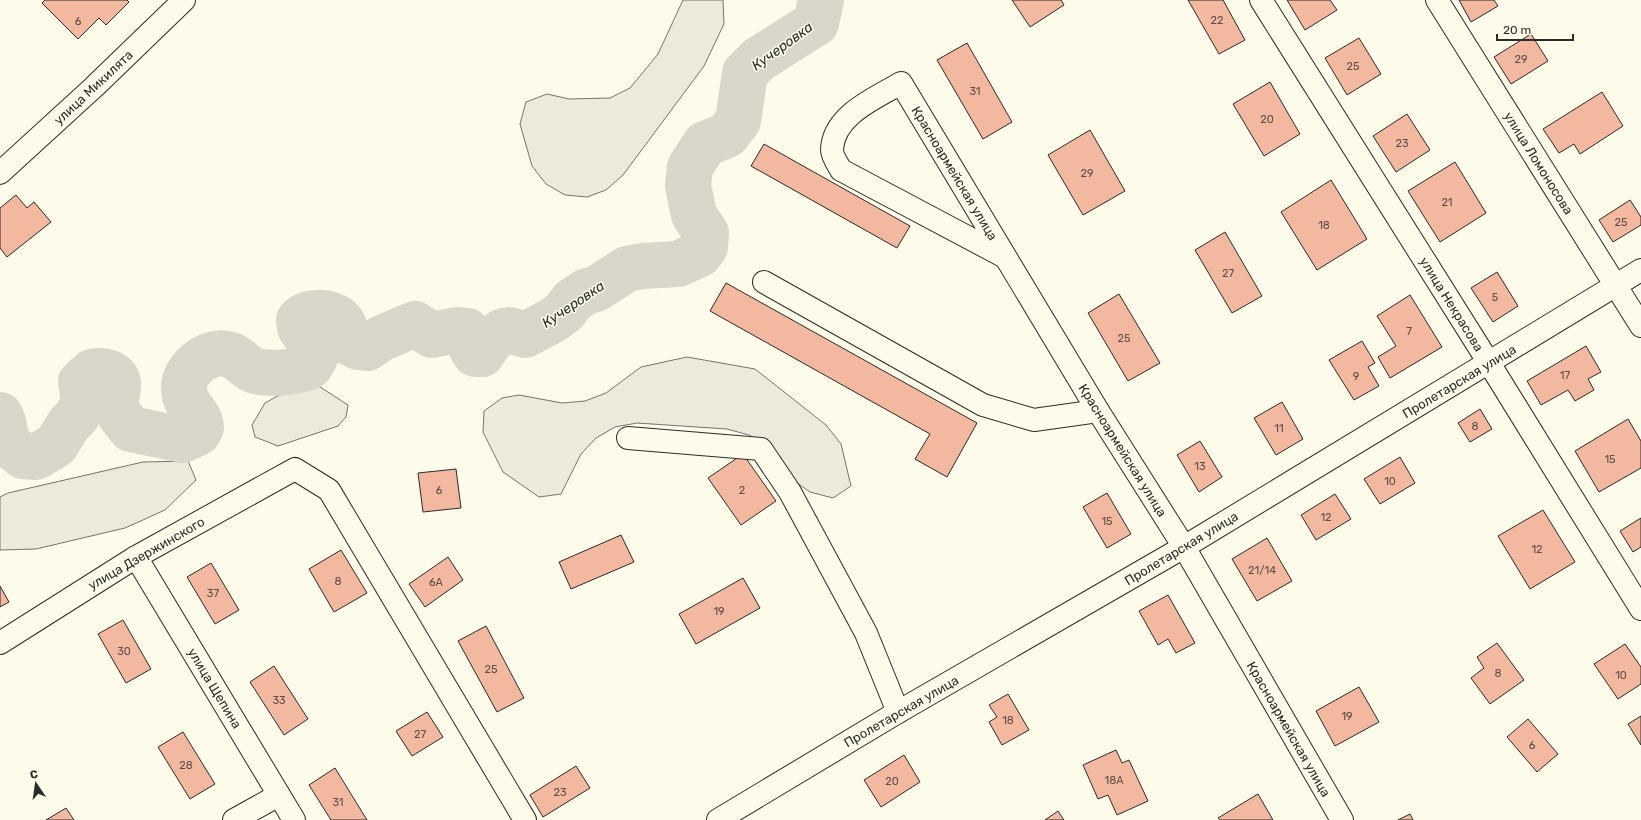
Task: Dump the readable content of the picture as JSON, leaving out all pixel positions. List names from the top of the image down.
{
  "streets": {
    "street": [
      "улица Микилята",
      "улица Ломоносова",
      "Красноармейская улица",
      "улица Некрасова",
      "Пролетарская улица",
      "улица Дзержинского",
      "улица Щепина"
    ]
  },
  "crossings": [
    ["улица Ломоносова", "Пролетарская улица"],
    ["Красноармейская улица", "Пролетарская улица"],
    ["улица Некрасова", "Пролетарская улица"],
    ["улица Дзержинского", "улица Щепина"]
  ],
  "water": ["Кучеровка"],
  "house_numbers": [
    "22",
    "6",
    "29",
    "25",
    "31",
    "20",
    "23",
    "29",
    "21",
    "25",
    "18",
    "27",
    "5",
    "7",
    "25",
    "17",
    "9",
    "8",
    "11",
    "15",
    "13",
    "10",
    "6",
    "2",
    "12",
    "15",
    "12",
    "21/14",
    "8",
    "6А",
    "37",
    "19",
    "30",
    "25",
    "8",
    "10",
    "33",
    "19",
    "18",
    "27",
    "6",
    "28",
    "18А",
    "20",
    "23",
    "31"
  ],
  "scale_bar": "20 m",
  "north": "top"
}
